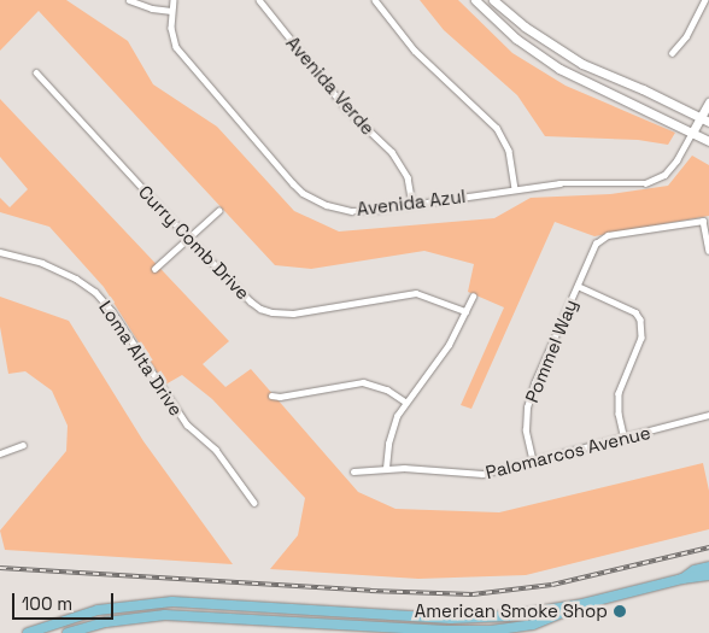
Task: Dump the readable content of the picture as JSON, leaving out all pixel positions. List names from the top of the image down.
{
  "streets": {
    "main road": ["Avenida Azul"],
    "street": [
      "Avenida Verde",
      "Curry Comb Drive",
      "Pommel Way",
      "Loma Alta Drive",
      "Palomarcos Avenue"
    ]
  },
  "crossings": [
    ["Avenida Verde", "Avenida Azul"],
    ["Pommel Way", "Palomarcos Avenue"]
  ],
  "places": ["American Smoke Shop"],
  "scale_bar": "100 m"
}
